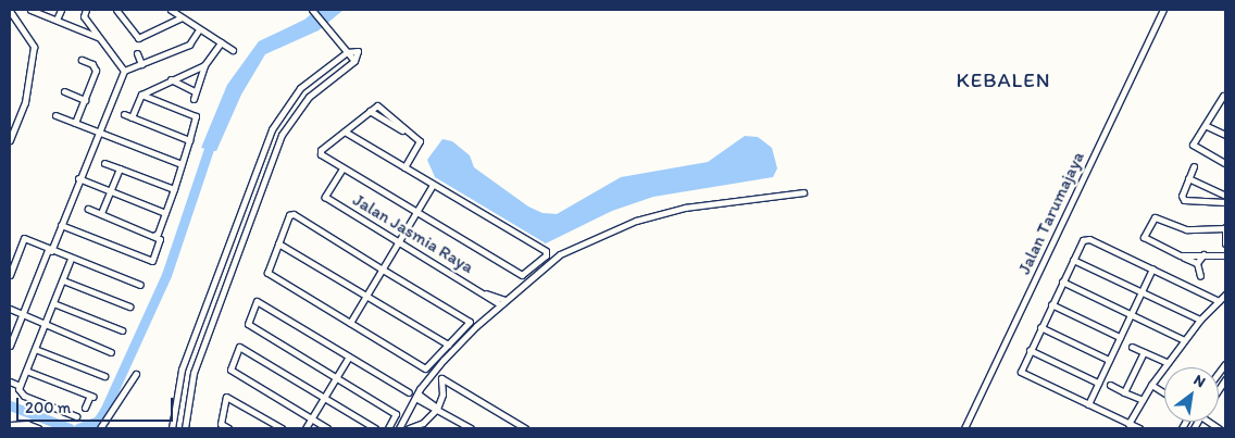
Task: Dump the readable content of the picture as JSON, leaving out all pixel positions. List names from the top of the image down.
{
  "streets": {
    "street": ["Jalan Tarumajaya", "Jalan Jasmia Raya"]
  },
  "districts": ["KEBALEN"],
  "scale_bar": "200 m",
  "north": "top right"
}
